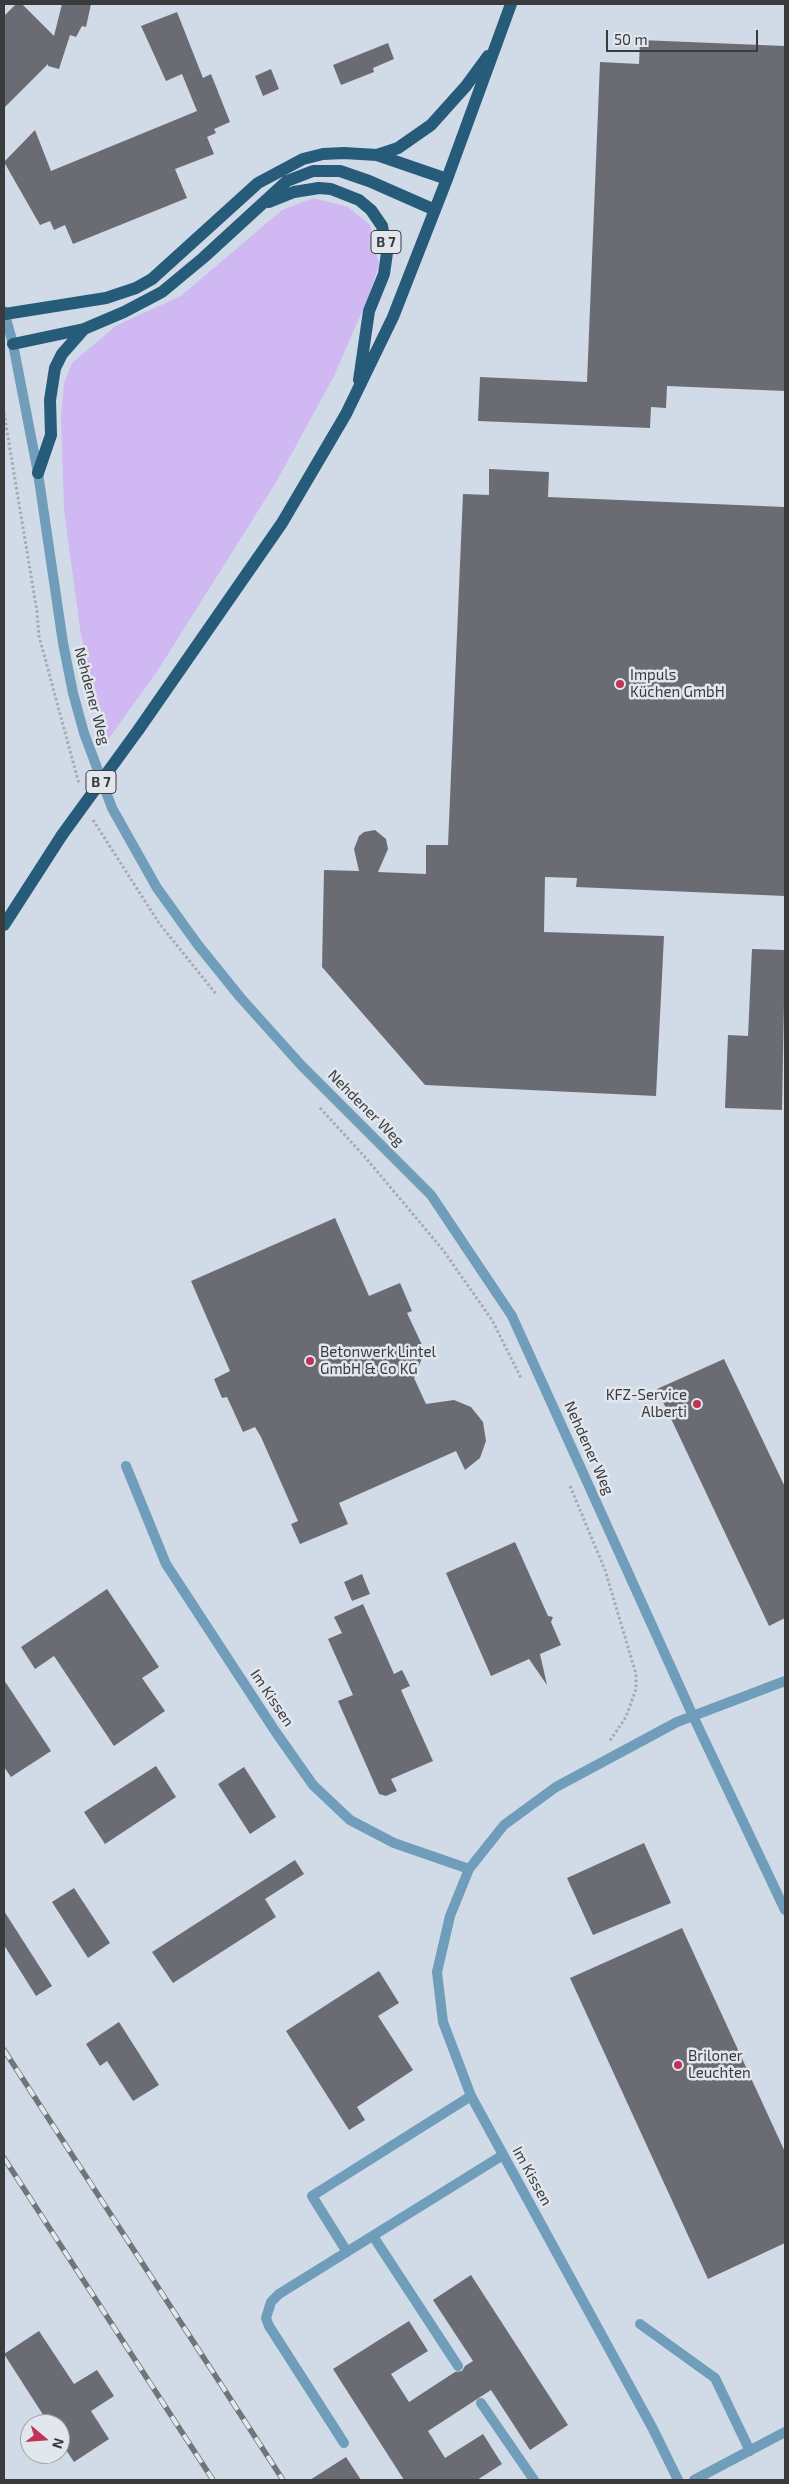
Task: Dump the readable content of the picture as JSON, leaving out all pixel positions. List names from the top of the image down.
{
  "streets": {
    "main road": ["B 7"],
    "street": ["Nehdener Weg", "Im Kissen"]
  },
  "crossings": [
    ["B 7", "Nehdener Weg"],
    ["Nehdener Weg", "Im Kissen"]
  ],
  "places": [
    "Impuls Küchen GmbH",
    "Betonwerk Lintel GmbH & Co KG",
    "KFZ-Service Alberti",
    "Briloner Leuchten"
  ],
  "scale_bar": "50 m",
  "north": "right"
}
